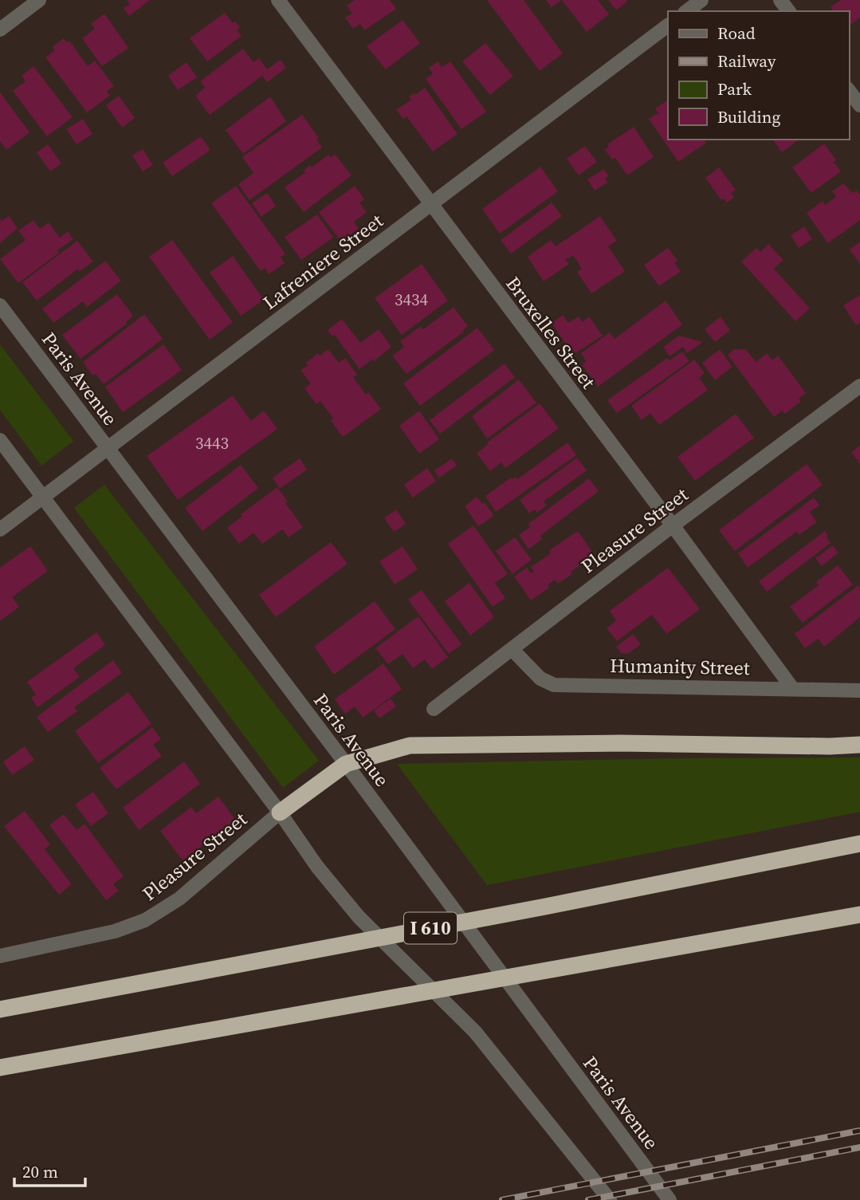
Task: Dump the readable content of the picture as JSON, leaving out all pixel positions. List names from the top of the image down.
{
  "streets": {
    "highway": ["I 610"],
    "street": [
      "Lafreniere Street",
      "Bruxelles Street",
      "Paris Avenue",
      "Pleasure Street",
      "Humanity Street"
    ]
  },
  "crossings": [
    ["Lafreniere Street", "Bruxelles Street"],
    ["Lafreniere Street", "Paris Avenue"],
    ["Bruxelles Street", "Pleasure Street"],
    ["Bruxelles Street", "Humanity Street"],
    ["Pleasure Street", "Humanity Street"]
  ],
  "house_numbers": ["3434", "3443"],
  "legend": [
    "Road",
    "Railway",
    "Park",
    "Building"
  ],
  "scale_bar": "20 m"
}
